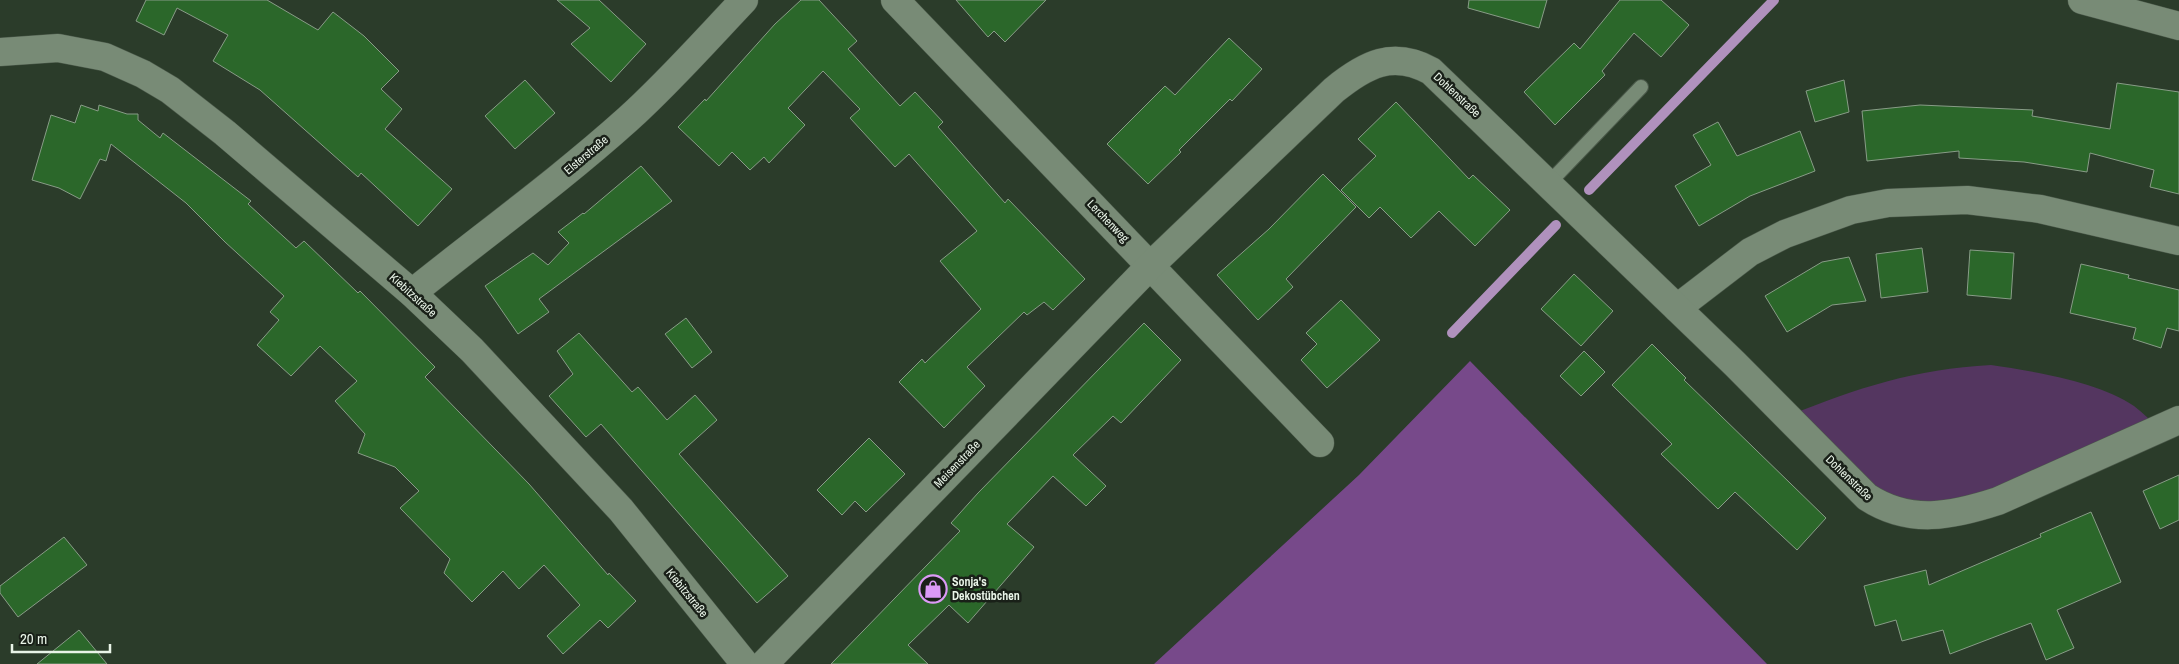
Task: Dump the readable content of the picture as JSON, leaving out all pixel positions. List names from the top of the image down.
{
  "streets": {
    "street": [
      "Dohlenstraße",
      "Elsterstraße",
      "Lerchenweg",
      "Kiebitzstraße",
      "Meisenstraße"
    ]
  },
  "crossings": [
    ["Dohlenstraße", "Lerchenweg"],
    ["Dohlenstraße", "Meisenstraße"],
    ["Elsterstraße", "Kiebitzstraße"],
    ["Lerchenweg", "Meisenstraße"]
  ],
  "places": {
    "shop": ["Sonja's Dekostübchen"]
  },
  "scale_bar": "20 m"
}
